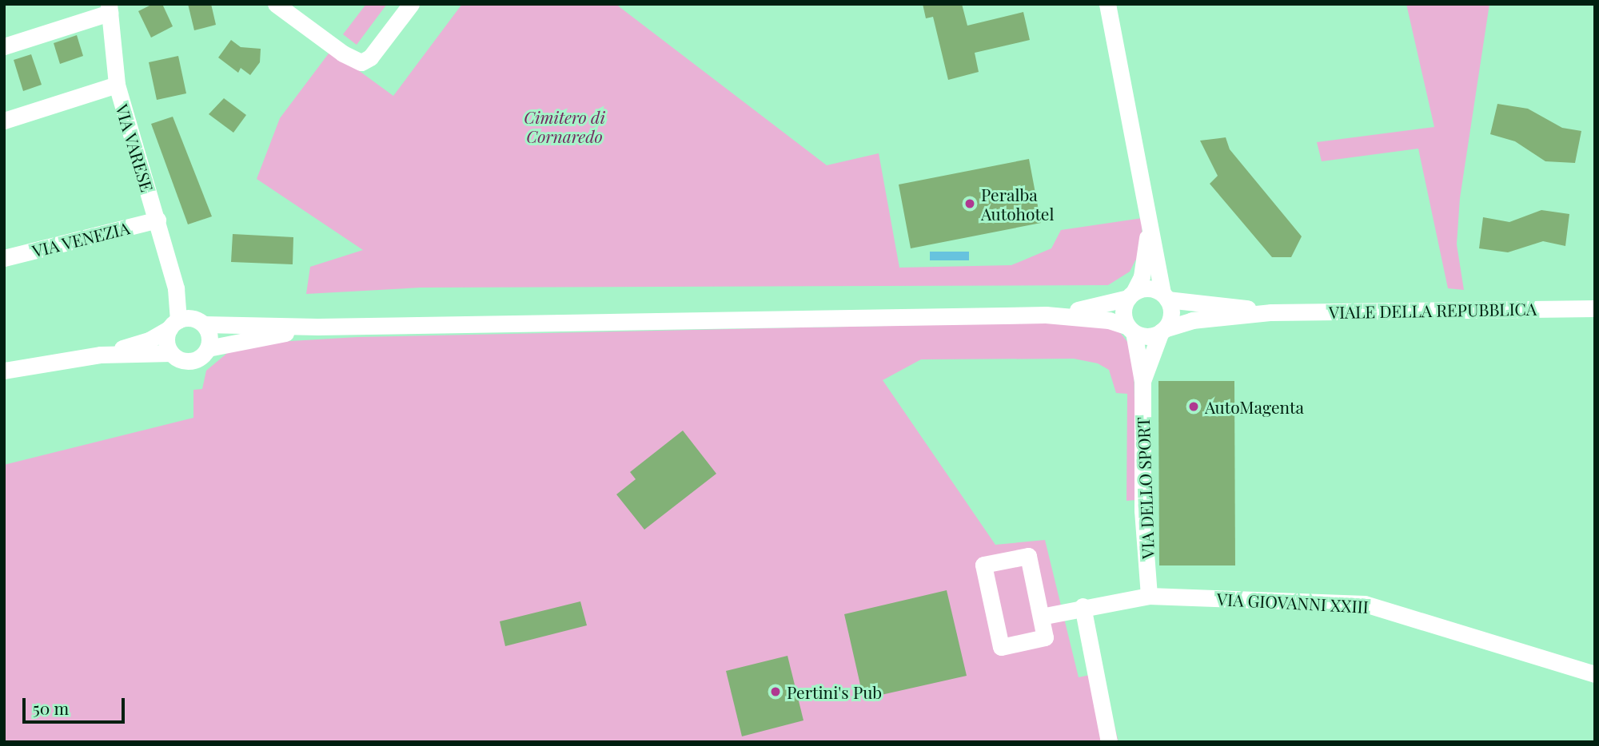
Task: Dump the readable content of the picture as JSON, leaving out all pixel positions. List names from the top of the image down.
{
  "streets": {
    "street": [
      "VIA VARESE",
      "VIA VENEZIA",
      "VIALE DELLA REPUBBLICA",
      "VIA DELLO SPORT",
      "VIA GIOVANNI XXIII"
    ]
  },
  "crossings": [
    ["VIA VARESE", "VIA VENEZIA"],
    ["VIALE DELLA REPUBBLICA", "VIA DELLO SPORT"],
    ["VIA DELLO SPORT", "VIA GIOVANNI XXIII"]
  ],
  "parks": ["Cimitero di Cornaredo"],
  "places": ["Peralba Autohotel", "AutoMagenta", "Pertini's Pub"],
  "scale_bar": "50 m"
}
